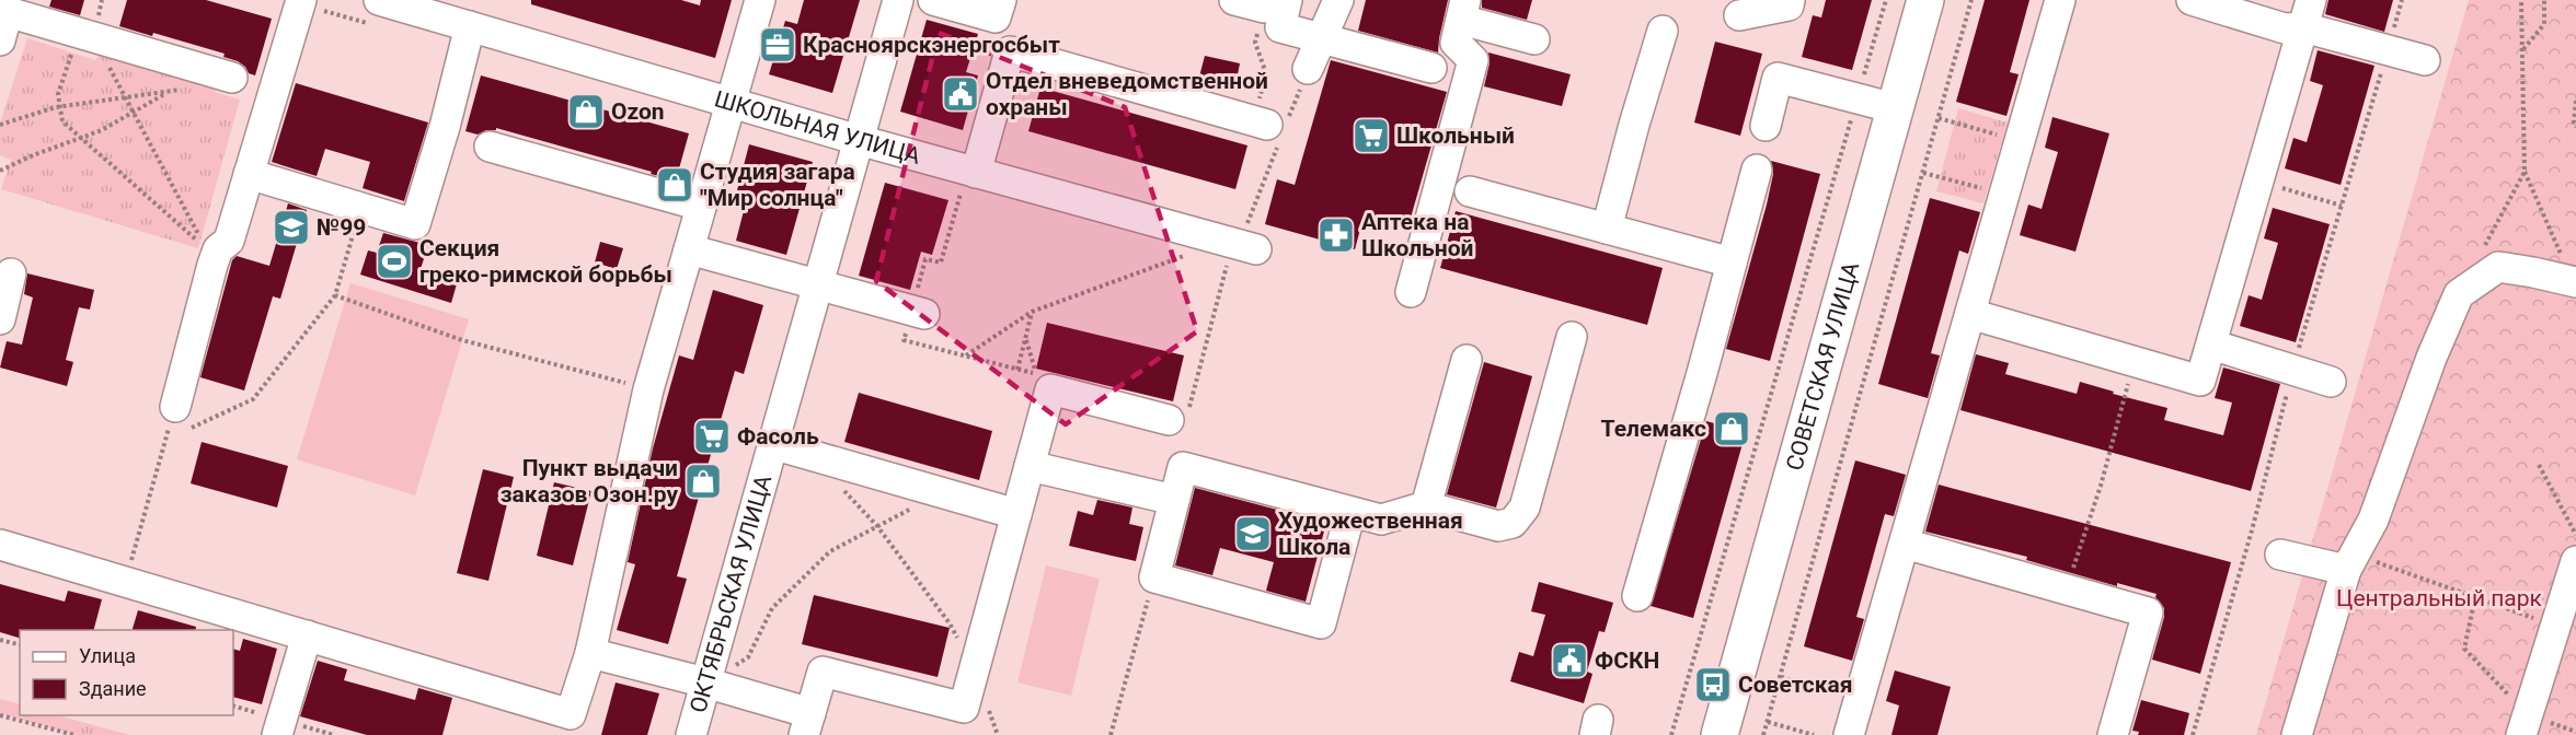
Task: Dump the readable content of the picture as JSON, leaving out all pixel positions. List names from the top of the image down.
{
  "streets": {
    "main road": ["СОВЕТСКАЯ УЛИЦА"],
    "street": ["ШКОЛЬНАЯ УЛИЦА", "ОКТЯБРЬСКАЯ УЛИЦА"]
  },
  "crossings": [
    ["ШКОЛЬНАЯ УЛИЦА", "ОКТЯБРЬСКАЯ УЛИЦА"]
  ],
  "parks": ["Центральный парк"],
  "places": {
    "office": ["Красноярскэнергосбыт"],
    "public building": ["Отдел вневедомственной охраны", "ФСКН"],
    "shop": [
      "Ozon",
      "Студия загара \"Мир солнца\"",
      "Телемакс",
      "Пункт выдачи заказов Озон.ру"
    ],
    "supermarket": ["Школьный", "Фасоль"],
    "school or university": ["№99", "Художественная Школа"],
    "pharmacy": ["Аптека на Школьной"],
    "sports": ["Секция греко-римской борьбы"],
    "bus stop": ["Советская"]
  },
  "legend": ["Улица", "Здание"]
}
